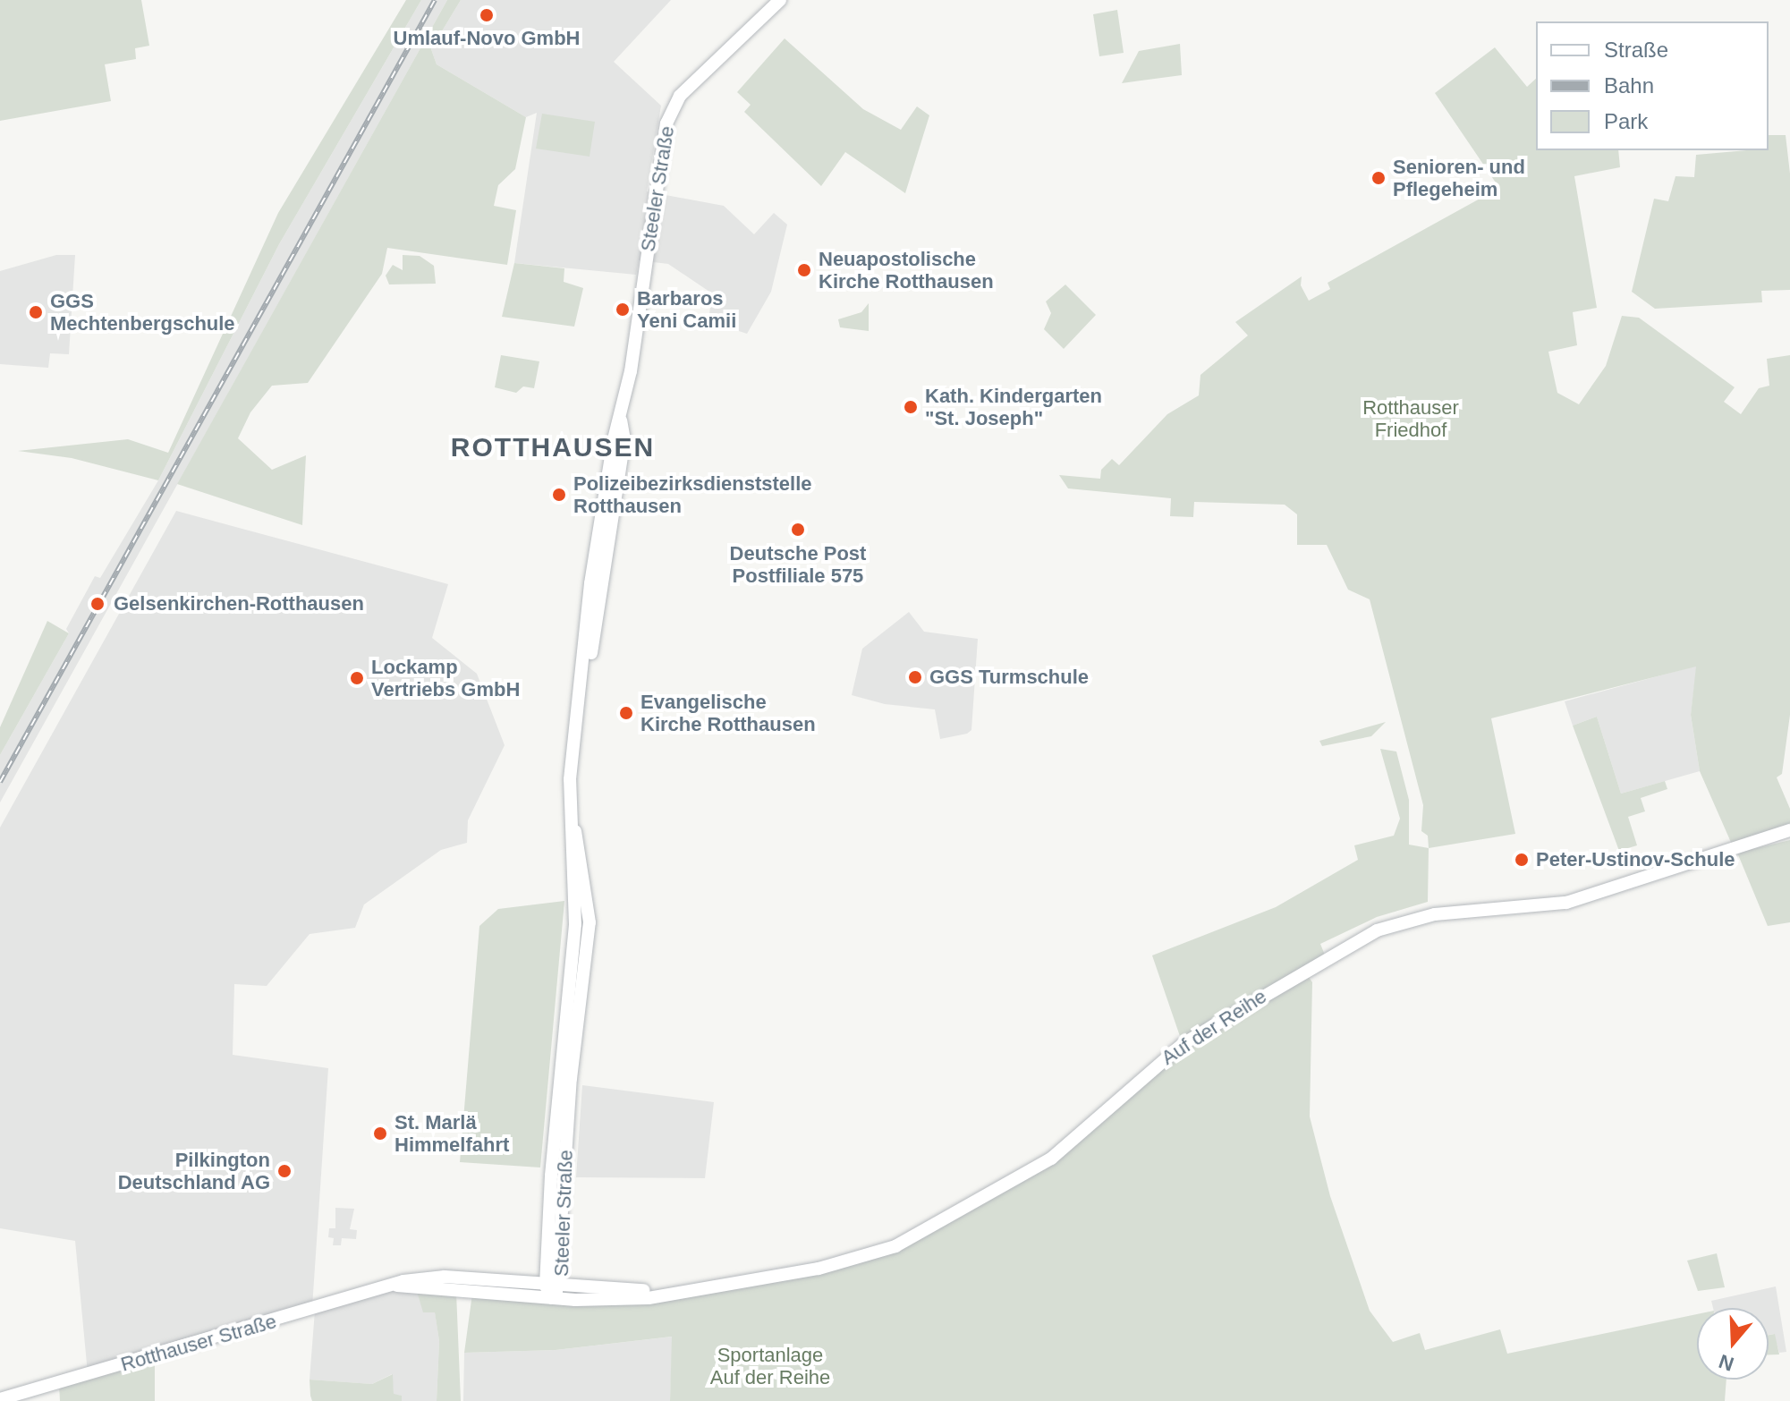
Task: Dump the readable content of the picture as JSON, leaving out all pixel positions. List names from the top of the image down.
{
  "streets": {
    "main road": ["Steeler Straße", "Auf der Reihe", "Rotthauser Straße"]
  },
  "crossings": [
    ["Steeler Straße", "Auf der Reihe"],
    ["Steeler Straße", "Rotthauser Straße"],
    ["Auf der Reihe", "Rotthauser Straße"]
  ],
  "districts": ["ROTTHAUSEN"],
  "parks": ["Rotthauser Friedhof", "Sportanlage Auf der Reihe"],
  "places": [
    "Umlauf-Novo GmbH",
    "Senioren- und Pflegeheim",
    "Neuapostolische Kirche Rotthausen",
    "Barbaros Yeni Camii",
    "GGS Mechtenbergschule",
    "Kath. Kindergarten \"St. Joseph\"",
    "Polizeibezirksdienststelle Rotthausen",
    "Deutsche Post Postfiliale 575",
    "Gelsenkirchen-Rotthausen",
    "GGS Turmschule",
    "Lockamp Vertriebs GmbH",
    "Evangelische Kirche Rotthausen",
    "Peter-Ustinov-Schule",
    "St. Marlä Himmelfahrt",
    "Pilkington Deutschland AG"
  ],
  "legend": ["Straße", "Bahn", "Park"],
  "north": "bottom"
}
